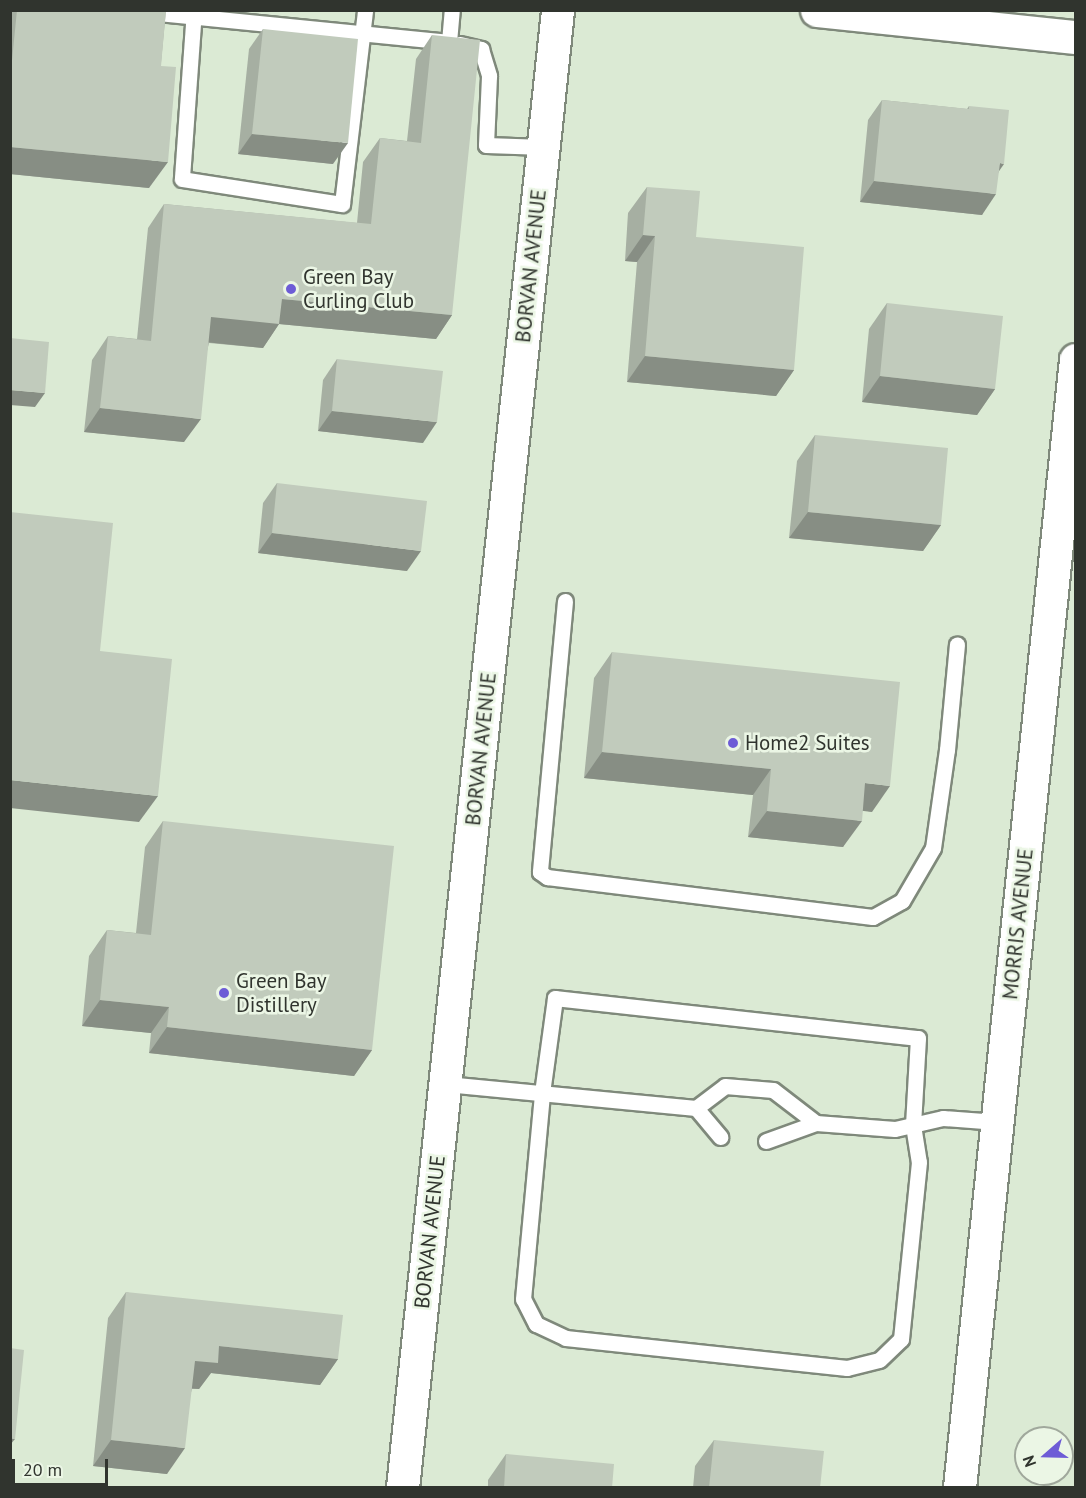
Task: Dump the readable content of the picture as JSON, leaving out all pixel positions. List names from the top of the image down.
{
  "streets": {
    "street": ["BORVAN AVENUE", "MORRIS AVENUE"]
  },
  "places": ["Green Bay Curling Club", "Home2 Suites", "Green Bay Distillery"],
  "scale_bar": "20 m",
  "north": "left"
}
